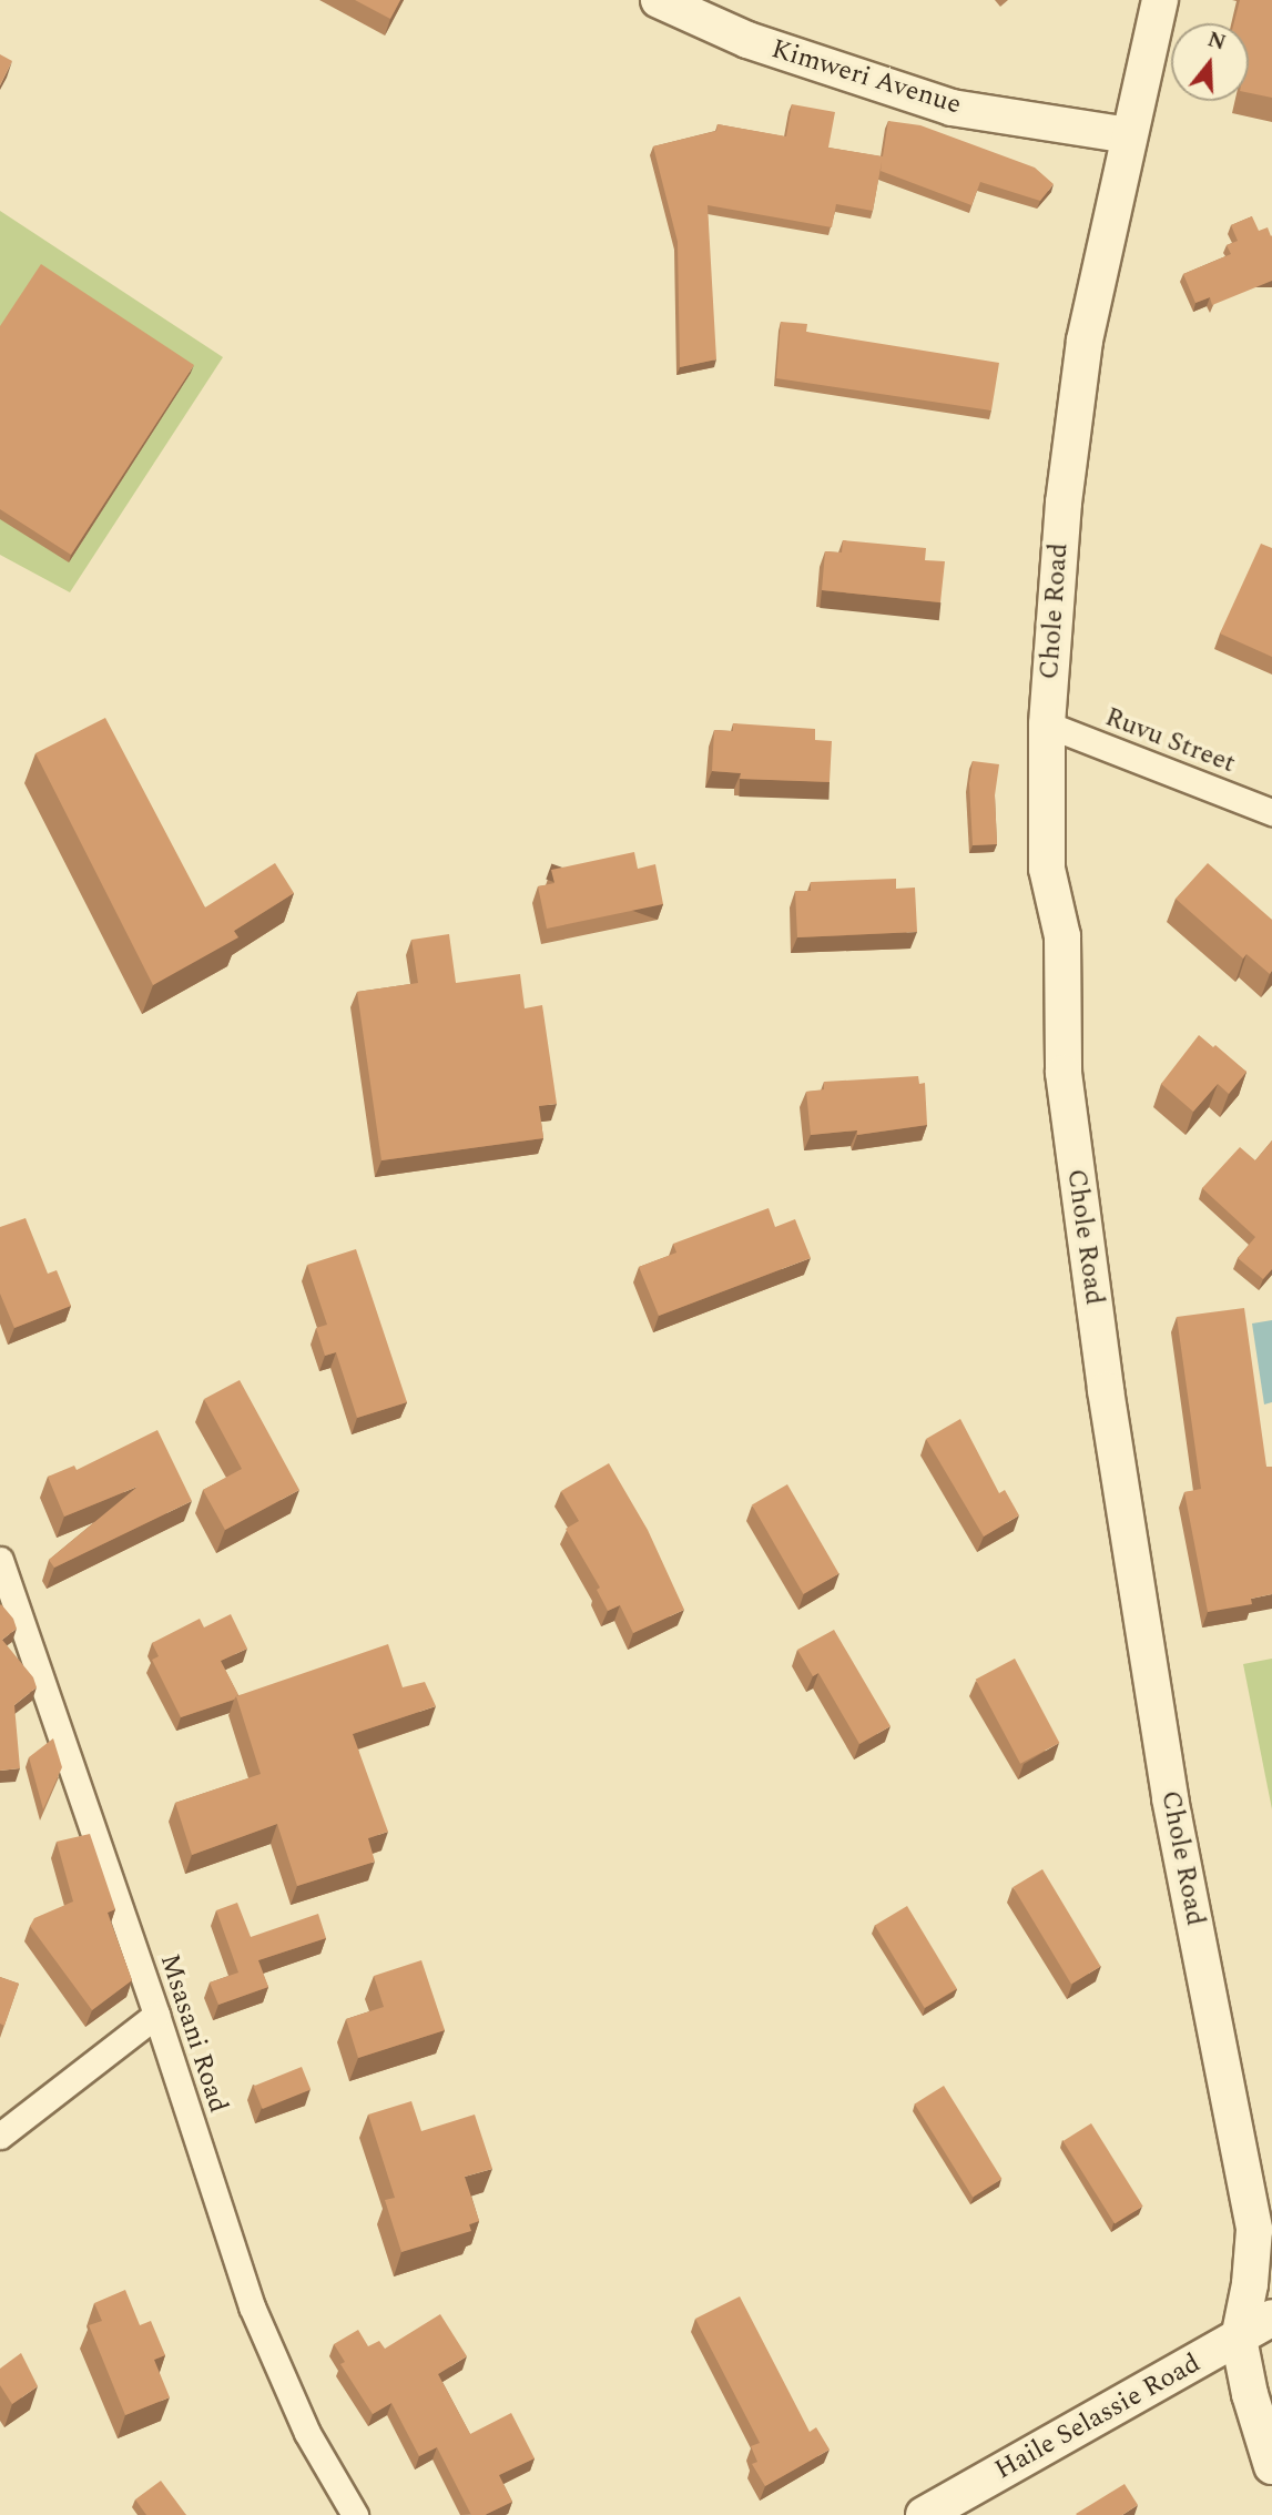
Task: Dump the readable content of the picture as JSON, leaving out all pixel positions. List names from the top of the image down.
{
  "streets": {
    "street": [
      "Kimweri Avenue",
      "Chole Road",
      "Ruvu Street",
      "Msasani Road",
      "Haile Selassie Road"
    ]
  },
  "crossings": [
    ["Kimweri Avenue", "Chole Road"],
    ["Chole Road", "Ruvu Street"],
    ["Chole Road", "Haile Selassie Road"]
  ],
  "north": "top"
}
